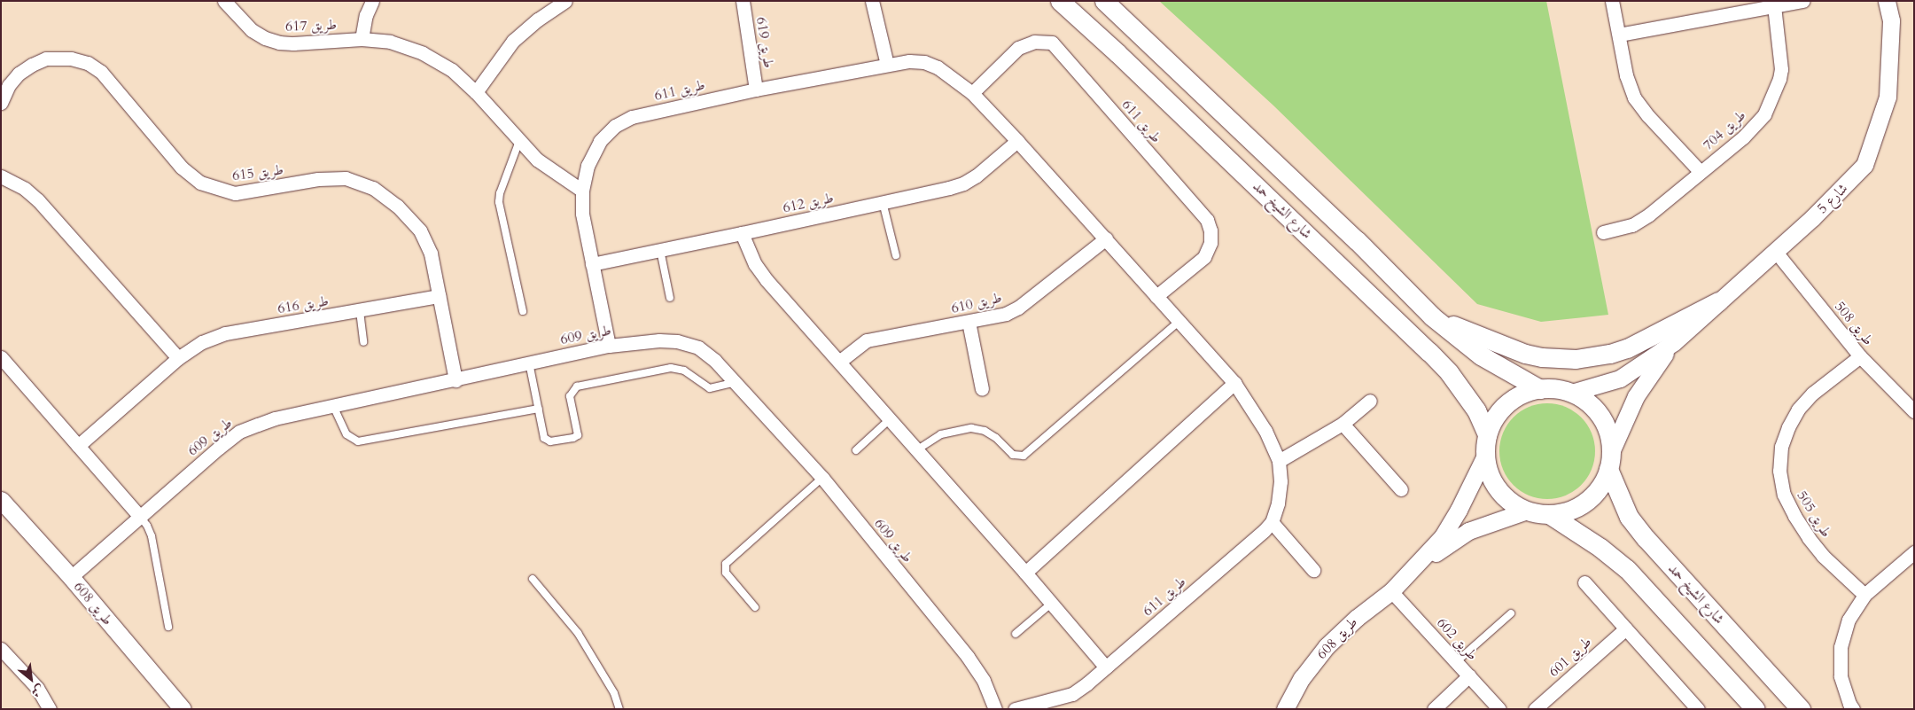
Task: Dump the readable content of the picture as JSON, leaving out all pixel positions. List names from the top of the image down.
{
  "streets": {
    "main road": ["شارع الشيخ حمد"],
    "street": [
      "طريق 617",
      "طريق 619",
      "طريق 611",
      "طريق 704",
      "طريق 615",
      "شارع 5",
      "طريق 612",
      "طريق 610",
      "طريق 616",
      "طريق 508",
      "طريق 609",
      "طريق 505",
      "طريق 608",
      "طريق 602",
      "طريق 601"
    ]
  },
  "crossings": [
    ["طريق 617", "طريق 611"],
    ["طريق 619", "طريق 611"],
    ["طريق 611", "طريق 612"],
    ["طريق 611", "طريق 610"],
    ["طريق 611", "طريق 609"],
    ["طريق 615", "طريق 616"],
    ["طريق 615", "طريق 609"],
    ["شارع 5", "شارع الشيخ حمد"],
    ["شارع 5", "طريق 508"],
    ["شارع 5", "طريق 608"],
    ["شارع الشيخ حمد", "طريق 608"],
    ["طريق 508", "طريق 505"],
    ["طريق 609", "طريق 608"],
    ["طريق 608", "طريق 602"]
  ],
  "north": "bottom right"
}
